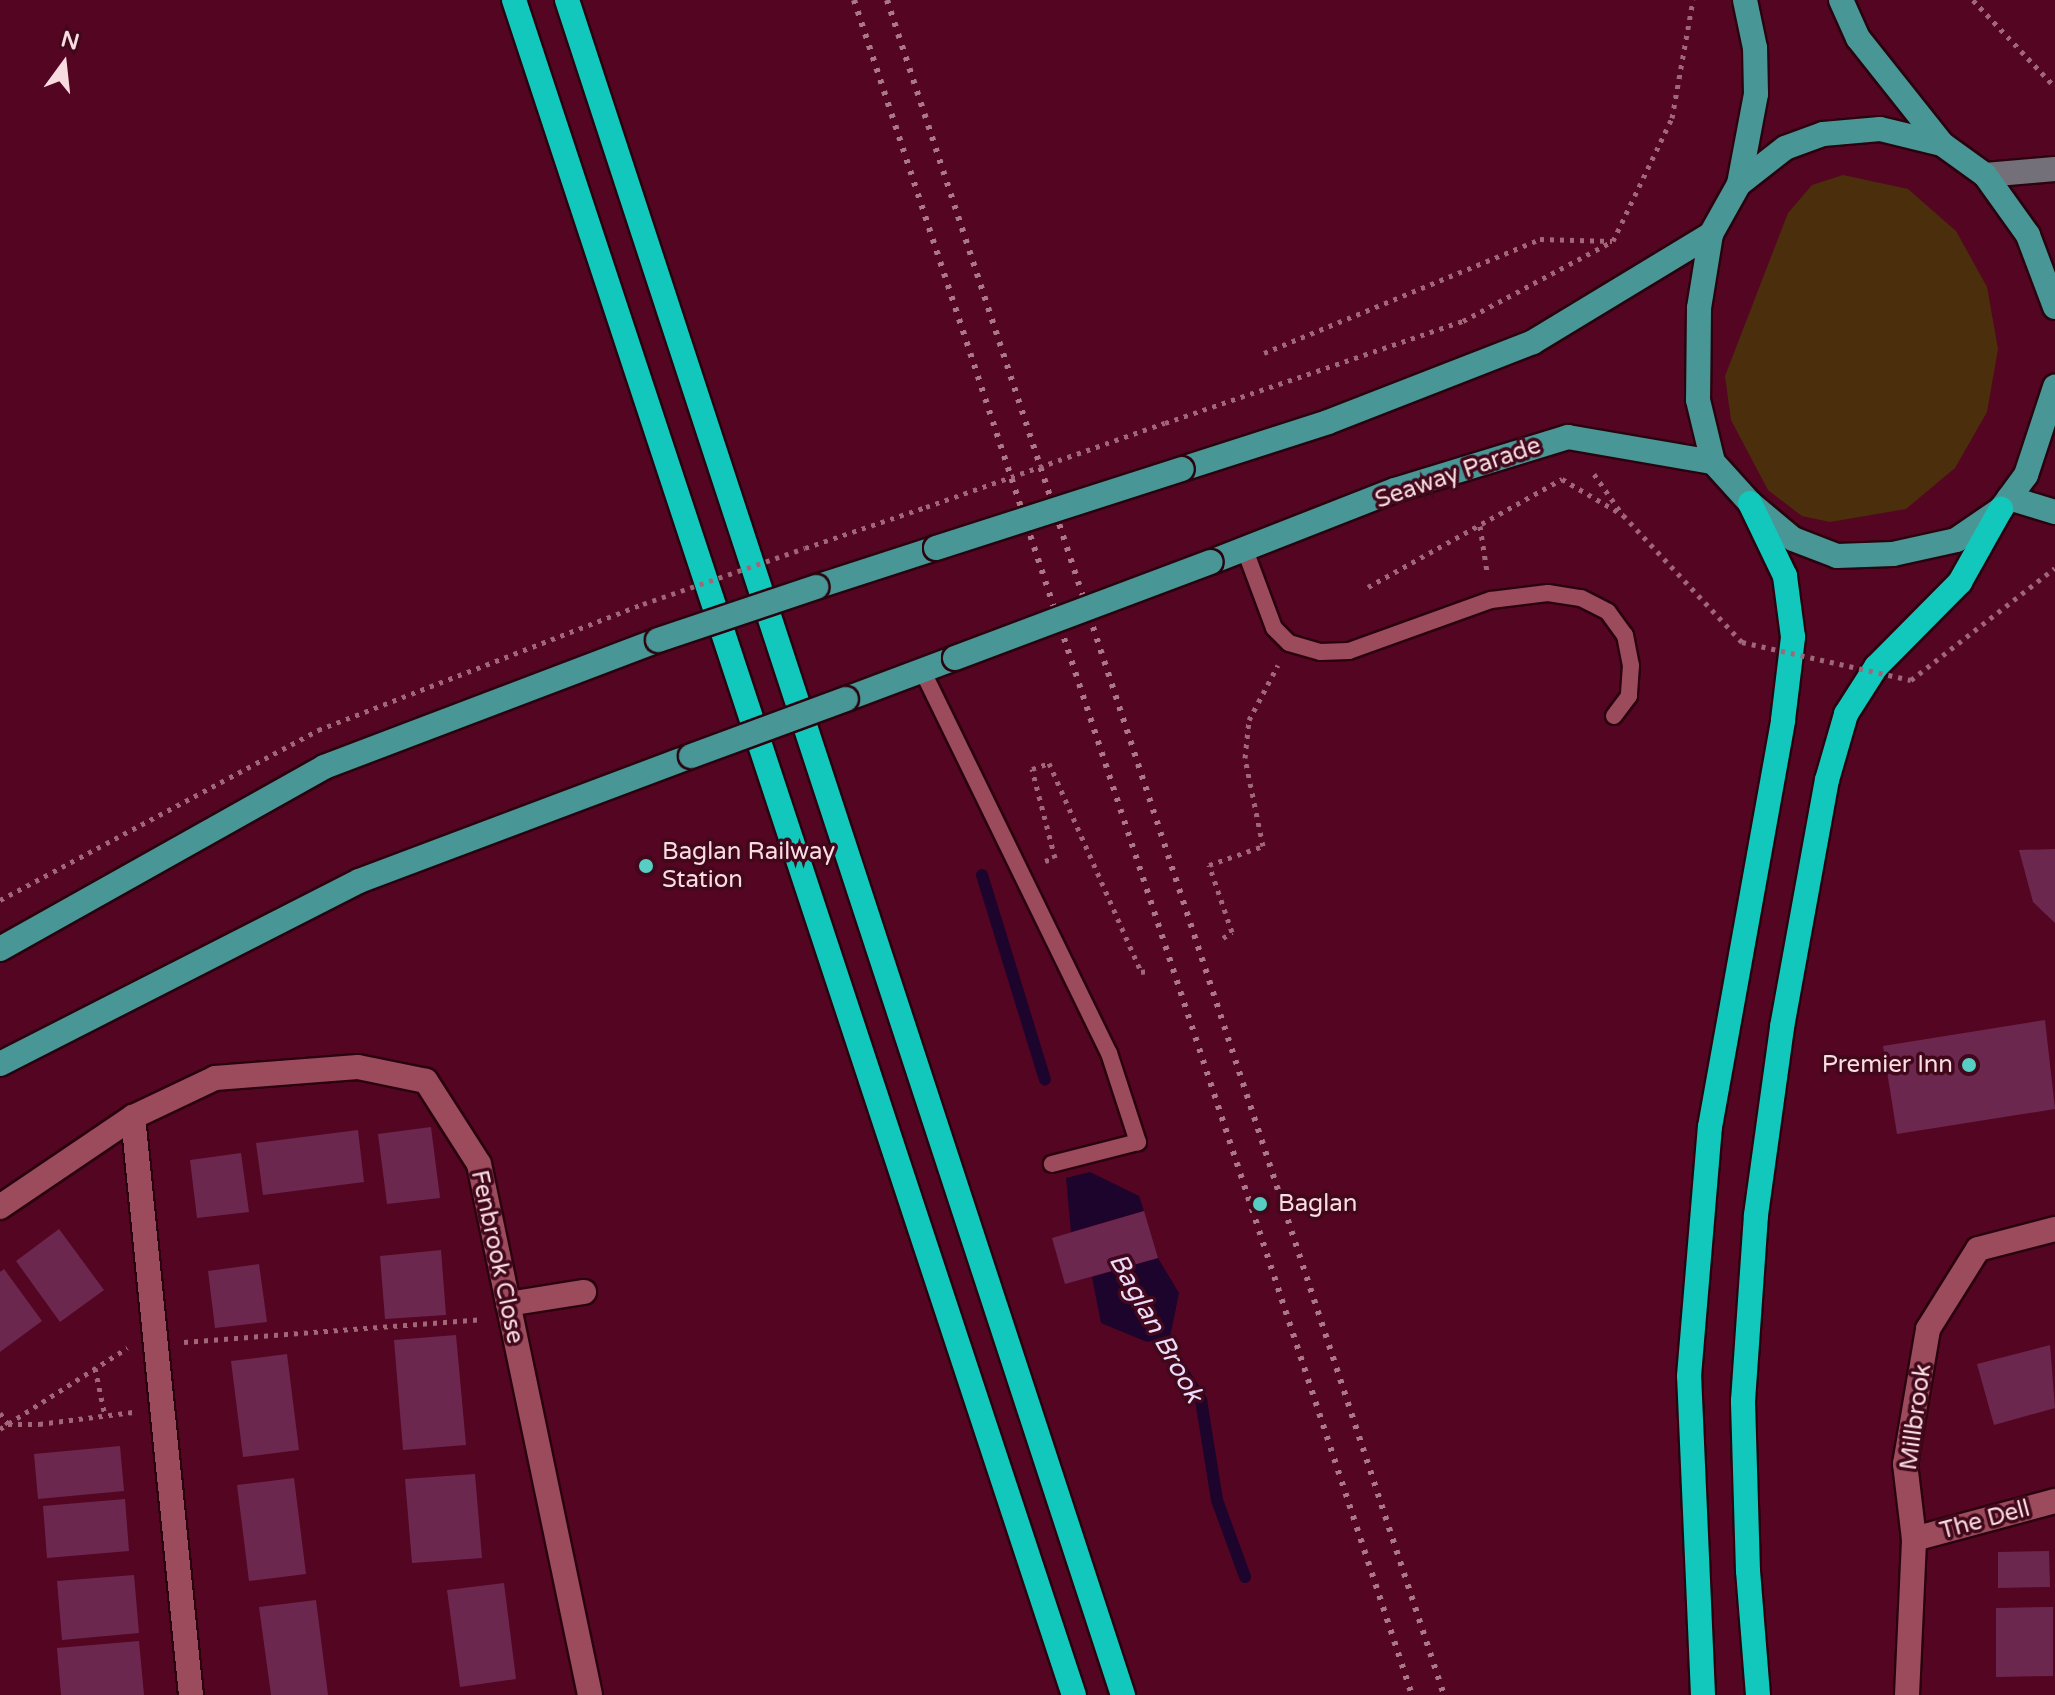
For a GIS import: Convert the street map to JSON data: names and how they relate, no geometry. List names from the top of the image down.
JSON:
{
  "streets": {
    "main road": ["Seaway Parade"],
    "street": ["Fenbrook Close", "Millbrook", "The Dell"]
  },
  "crossings": [
    ["Millbrook", "The Dell"]
  ],
  "water": ["Baglan Brook"],
  "places": ["Baglan Railway Station", "Premier Inn", "Baglan"],
  "north": "top"
}
